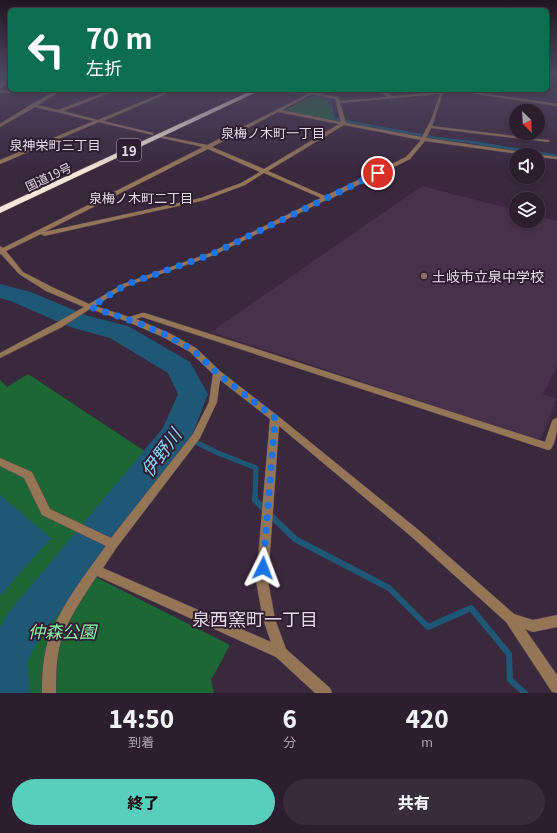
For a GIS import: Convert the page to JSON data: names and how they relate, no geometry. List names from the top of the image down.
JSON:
{
  "streets": {
    "highway": ["19", "国道19号"]
  },
  "districts": [
    "泉梅ノ木町一丁目",
    "泉神栄町三丁目",
    "泉梅ノ木町二丁目",
    "泉西窯町一丁目"
  ],
  "water": ["伊野川"],
  "parks": ["仲森公園"],
  "places": ["土岐市立泉中学校"],
  "north": "bottom right",
  "page": {
    "turn": ["70 m", "左折"],
    "eta": [
      "14:50",
      "到着",
      "6",
      "分",
      "420",
      "m"
    ],
    "buttons": ["終了", "共有"]
  }
}
